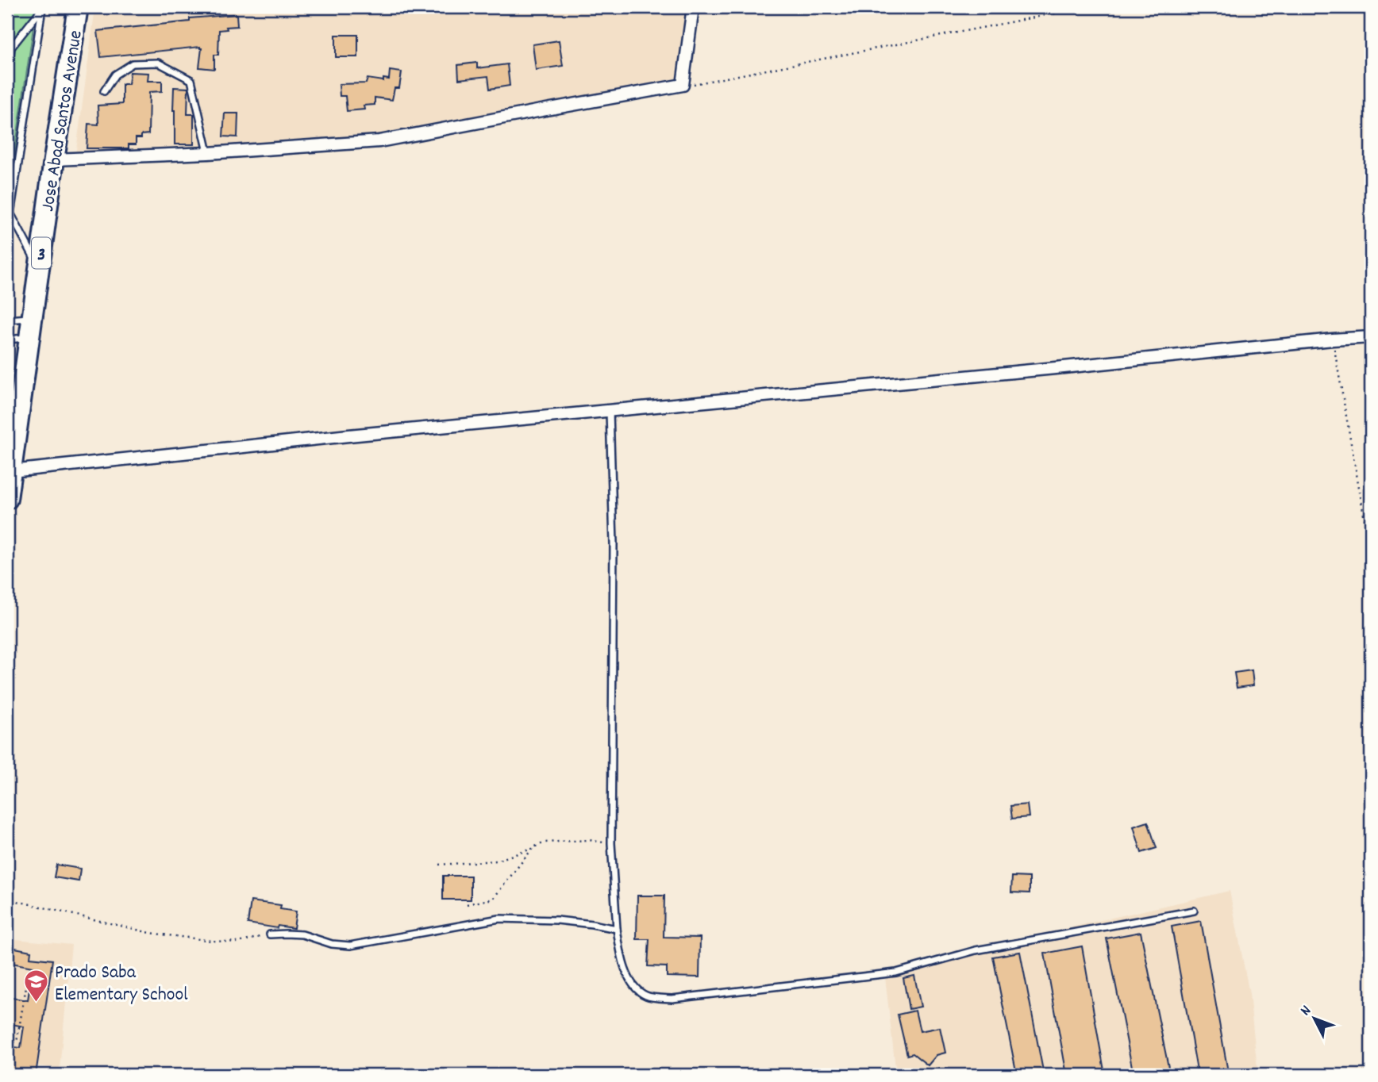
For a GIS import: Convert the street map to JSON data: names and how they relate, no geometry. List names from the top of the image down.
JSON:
{
  "streets": {
    "highway": ["Jose Abad Santos Avenue", "3"]
  },
  "places": {
    "school or university": ["Prado Saba Elementary School"]
  },
  "north": "top left"
}
